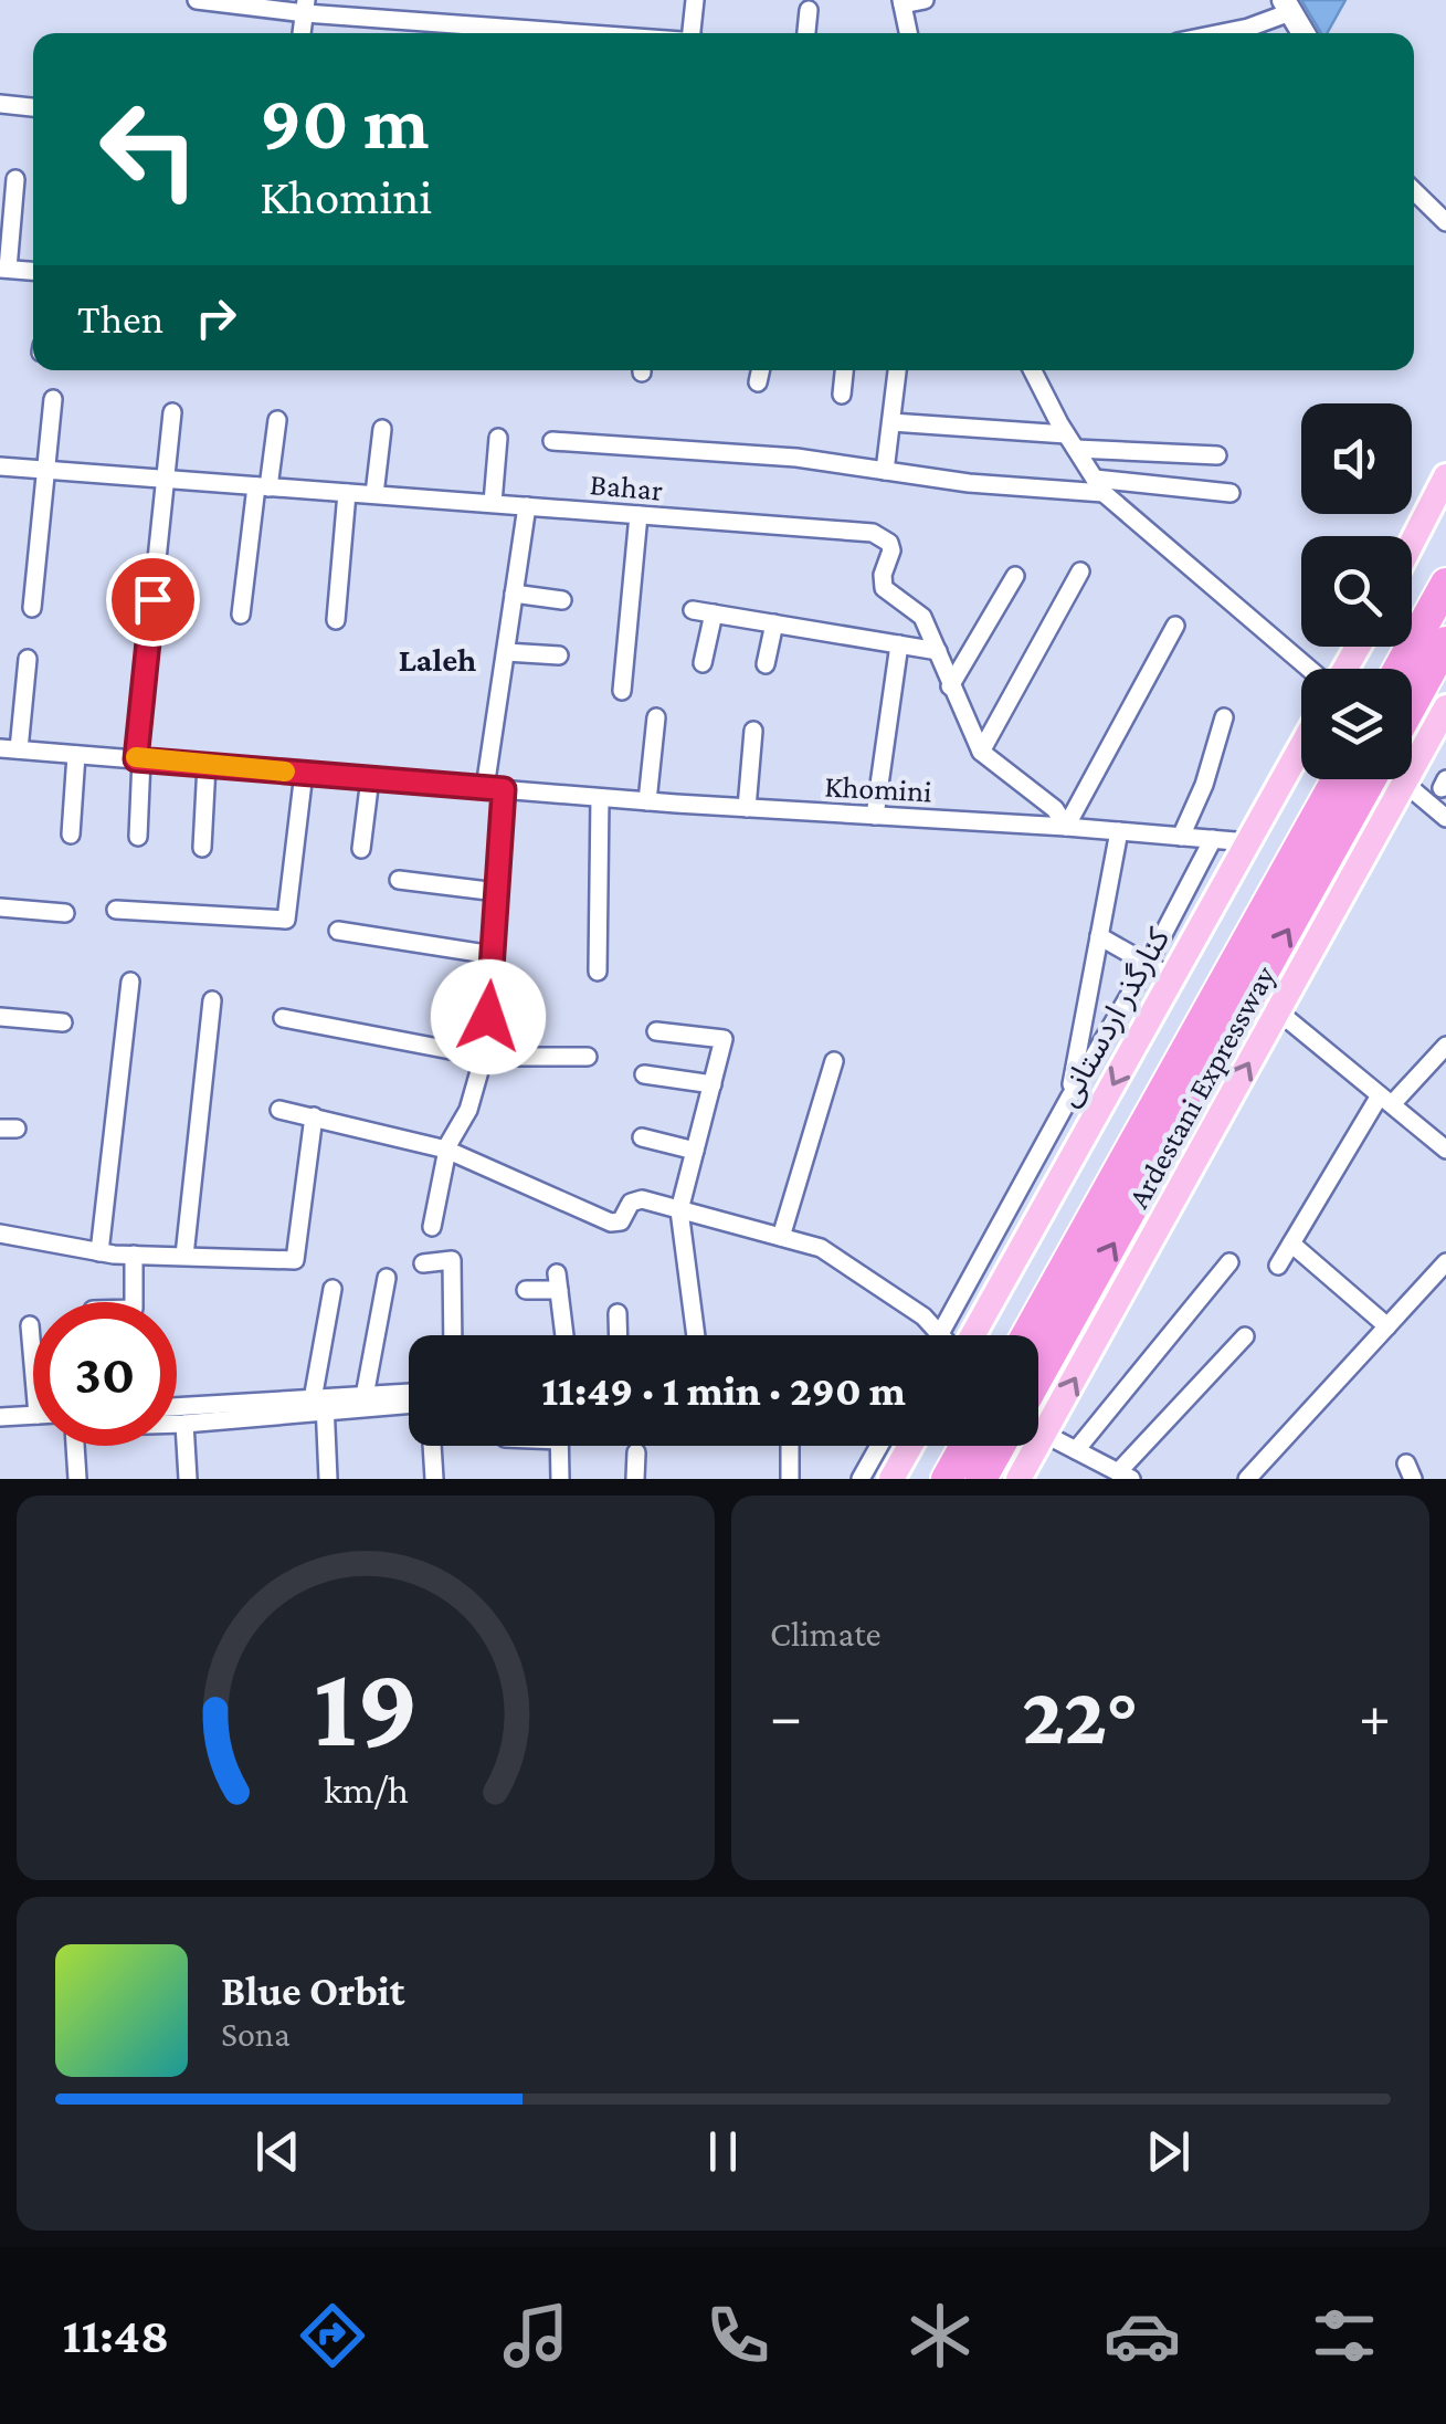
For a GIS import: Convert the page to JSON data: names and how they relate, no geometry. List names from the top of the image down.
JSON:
{
  "streets": {
    "highway": ["Ardestani Expressway"],
    "main road": ["کنارگذر اردستانی"],
    "street": ["Bahar", "Khomini"]
  },
  "crossings": [
    ["Bahar", "Khomini"],
    ["Khomini", "کنارگذر اردستانی"]
  ],
  "districts": ["Laleh"],
  "page": {
    "turn": ["90 m", "Khomini"],
    "then": "Then",
    "limit": "30",
    "trip": "11:49 · 1 min · 290 m",
    "tile": "Climate",
    "heat": ["−", "22°", "+"],
    "song": ["Blue Orbit", "Sona"],
    "tabs": "11:48",
    "gauge": ["19", "km/h"]
  }
}
